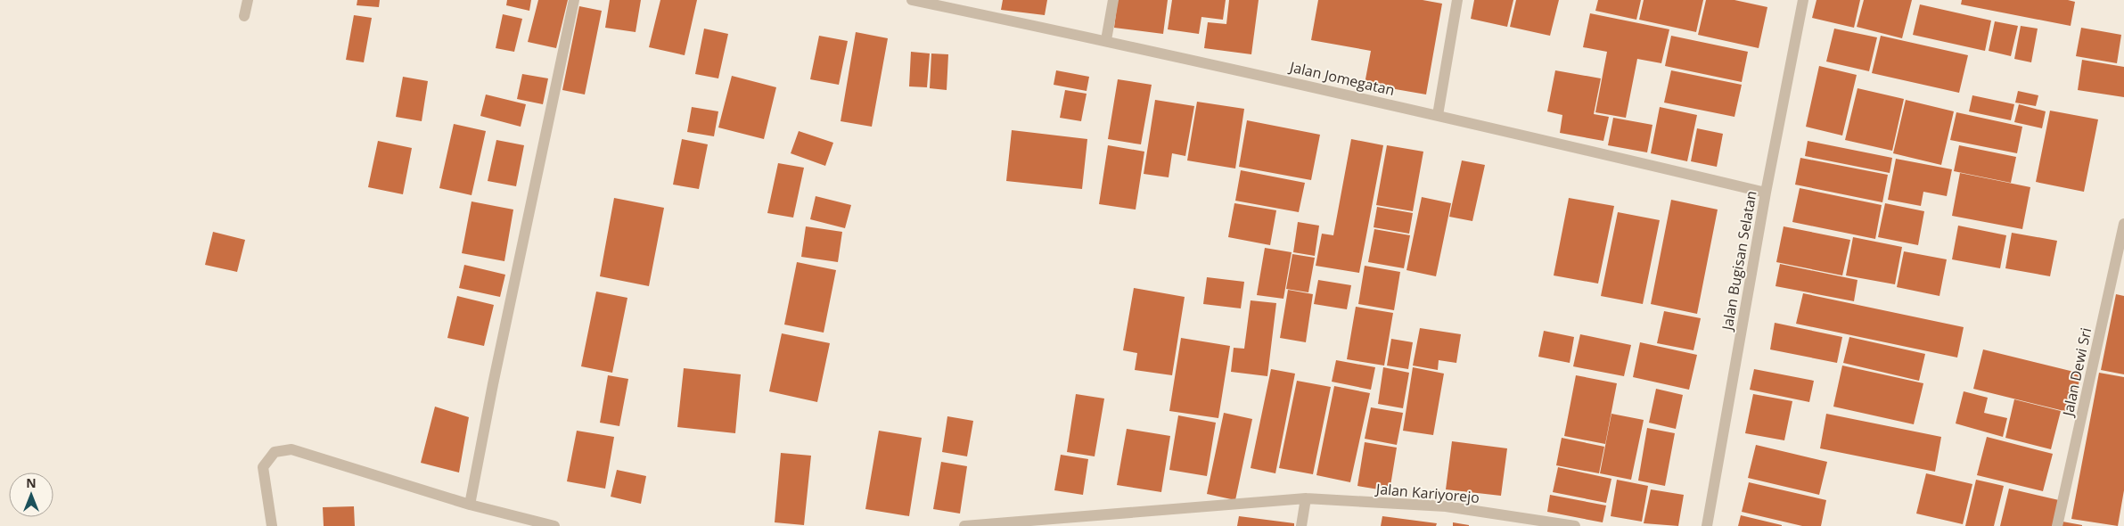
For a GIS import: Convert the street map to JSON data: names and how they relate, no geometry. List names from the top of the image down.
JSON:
{
  "streets": {
    "street": [
      "Jalan Jomegatan",
      "Jalan Bugisan Selatan",
      "Jalan Dewi Sri",
      "Jalan Kariyorejo"
    ]
  },
  "crossings": [
    ["Jalan Jomegatan", "Jalan Bugisan Selatan"]
  ],
  "north": "top"
}
